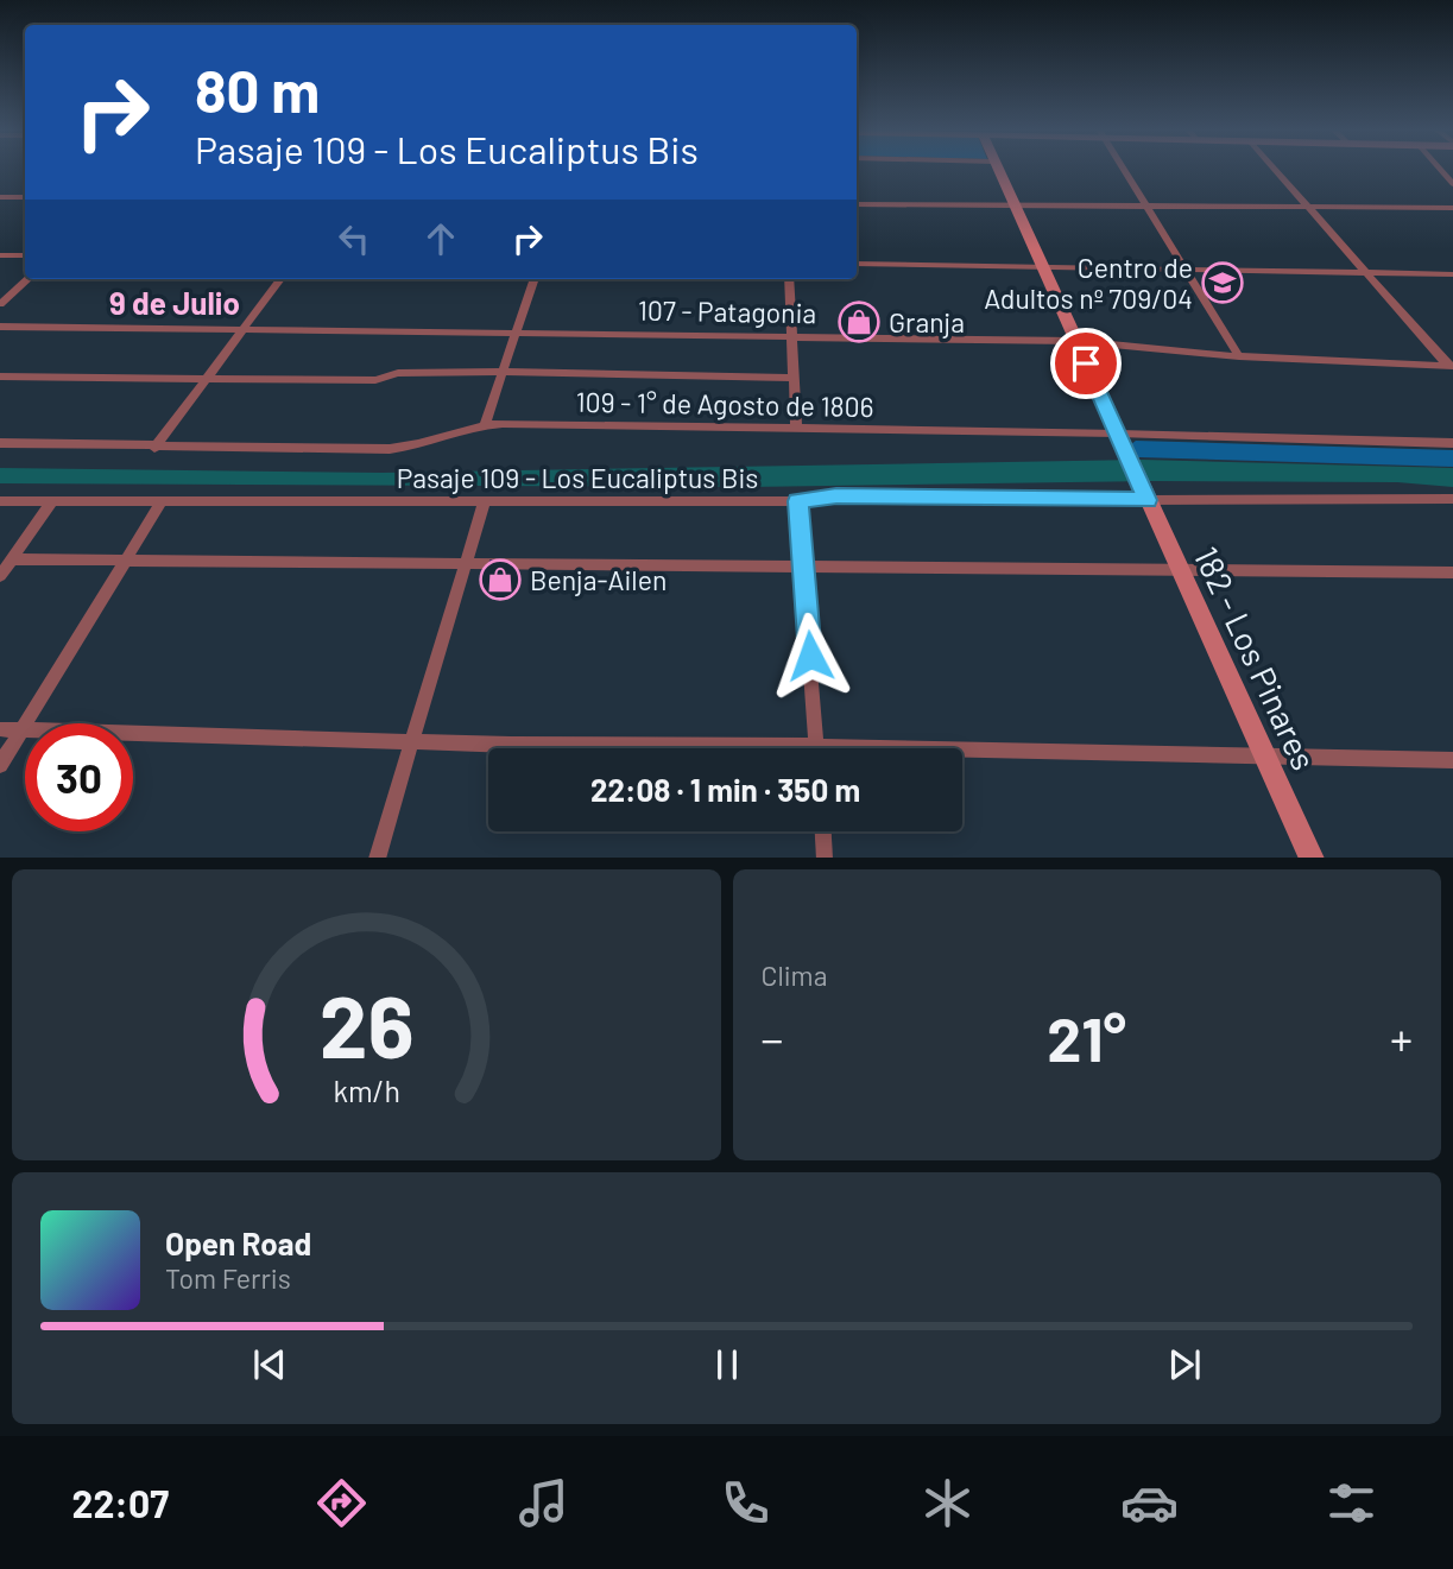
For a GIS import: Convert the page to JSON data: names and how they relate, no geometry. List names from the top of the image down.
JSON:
{
  "streets": {
    "street": [
      "107 - Patagonia",
      "109 - 1° de Agosto de 1806",
      "Pasaje 109 - Los Eucaliptus Bis",
      "182 - Los Pinares"
    ]
  },
  "crossings": [
    ["107 - Patagonia", "182 - Los Pinares"],
    ["109 - 1° de Agosto de 1806", "182 - Los Pinares"],
    ["Pasaje 109 - Los Eucaliptus Bis", "182 - Los Pinares"]
  ],
  "districts": ["9 de Julio"],
  "places": {
    "school or university": ["Centro de Adultos nº 709/04"],
    "shop": ["Granja", "Benja-Ailen"]
  },
  "page": {
    "turn": ["80 m", "Pasaje 109 - Los Eucaliptus Bis"],
    "limit": "30",
    "trip": "22:08 · 1 min · 350 m",
    "tile": "Clima",
    "heat": ["−", "21°", "+"],
    "song": ["Open Road", "Tom Ferris"],
    "tabs": "22:07",
    "gauge": ["26", "km/h"]
  }
}
